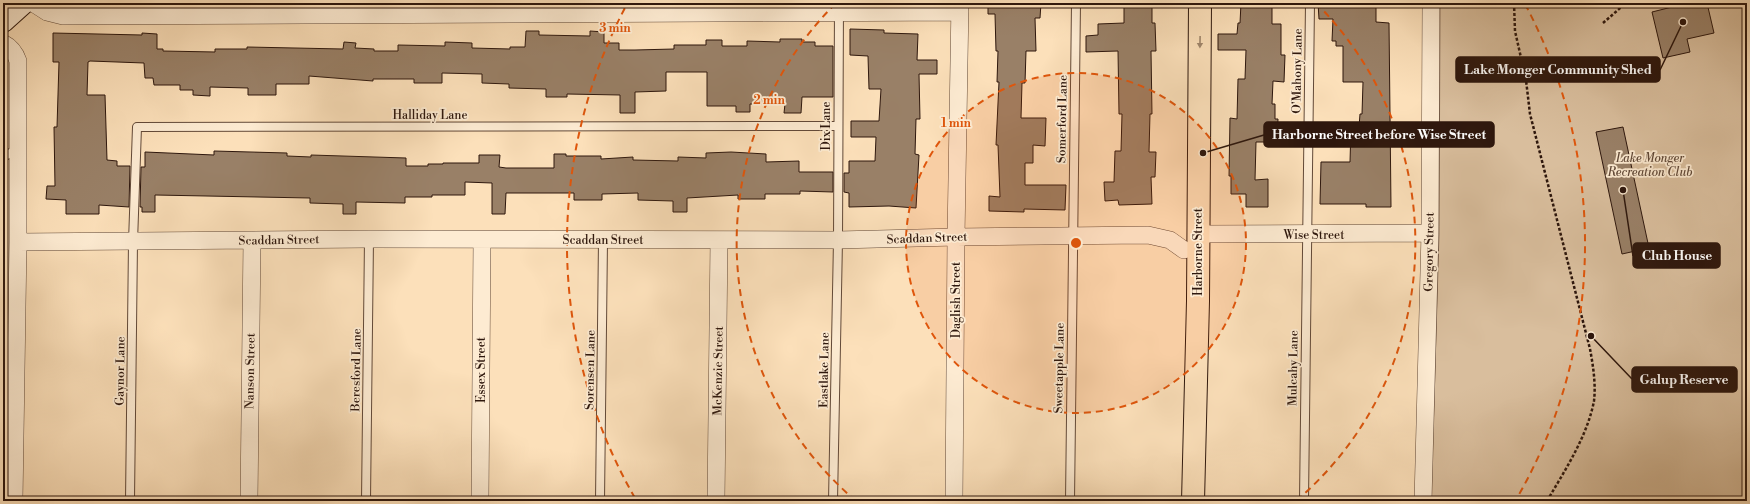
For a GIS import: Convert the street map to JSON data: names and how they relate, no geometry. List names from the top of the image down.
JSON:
{
  "streets": {
    "main road": ["Harborne Street"],
    "street": [
      "Wise Street",
      "Scaddan Street",
      "Gregory Street",
      "Daglish Street",
      "Essex Street",
      "Nanson Street",
      "McKenzie Street"
    ],
    "lane": [
      "O'Mahony Lane",
      "Halliday Lane",
      "Somerford Lane",
      "Dix Lane",
      "Sweetapple Lane",
      "Mulcahy Lane",
      "Beresford Lane",
      "Sorensen Lane",
      "Eastlake Lane",
      "Gaynor Lane"
    ]
  },
  "crossings": [
    ["O'Mahony Lane", "Wise Street"],
    ["O'Mahony Lane", "Mulcahy Lane"],
    ["Halliday Lane", "Dix Lane"],
    ["Halliday Lane", "Scaddan Street"],
    ["Halliday Lane", "Gaynor Lane"],
    ["Somerford Lane", "Scaddan Street"],
    ["Somerford Lane", "Sweetapple Lane"],
    ["Dix Lane", "Scaddan Street"],
    ["Dix Lane", "Eastlake Lane"],
    ["Wise Street", "Harborne Street"],
    ["Wise Street", "Gregory Street"],
    ["Wise Street", "Mulcahy Lane"],
    ["Scaddan Street", "Harborne Street"],
    ["Scaddan Street", "Daglish Street"],
    ["Scaddan Street", "Sweetapple Lane"],
    ["Scaddan Street", "Beresford Lane"],
    ["Scaddan Street", "Essex Street"],
    ["Scaddan Street", "Sorensen Lane"],
    ["Scaddan Street", "Eastlake Lane"],
    ["Scaddan Street", "Gaynor Lane"],
    ["Scaddan Street", "Nanson Street"],
    ["Scaddan Street", "McKenzie Street"]
  ],
  "parks": ["Lake Monger Recreation Club"],
  "places": [
    "Lake Monger Community Shed",
    "Harborne Street before Wise Street",
    "Club House",
    "Galup Reserve"
  ],
  "rings": ["3 min", "2 min", "1 min"]
}
